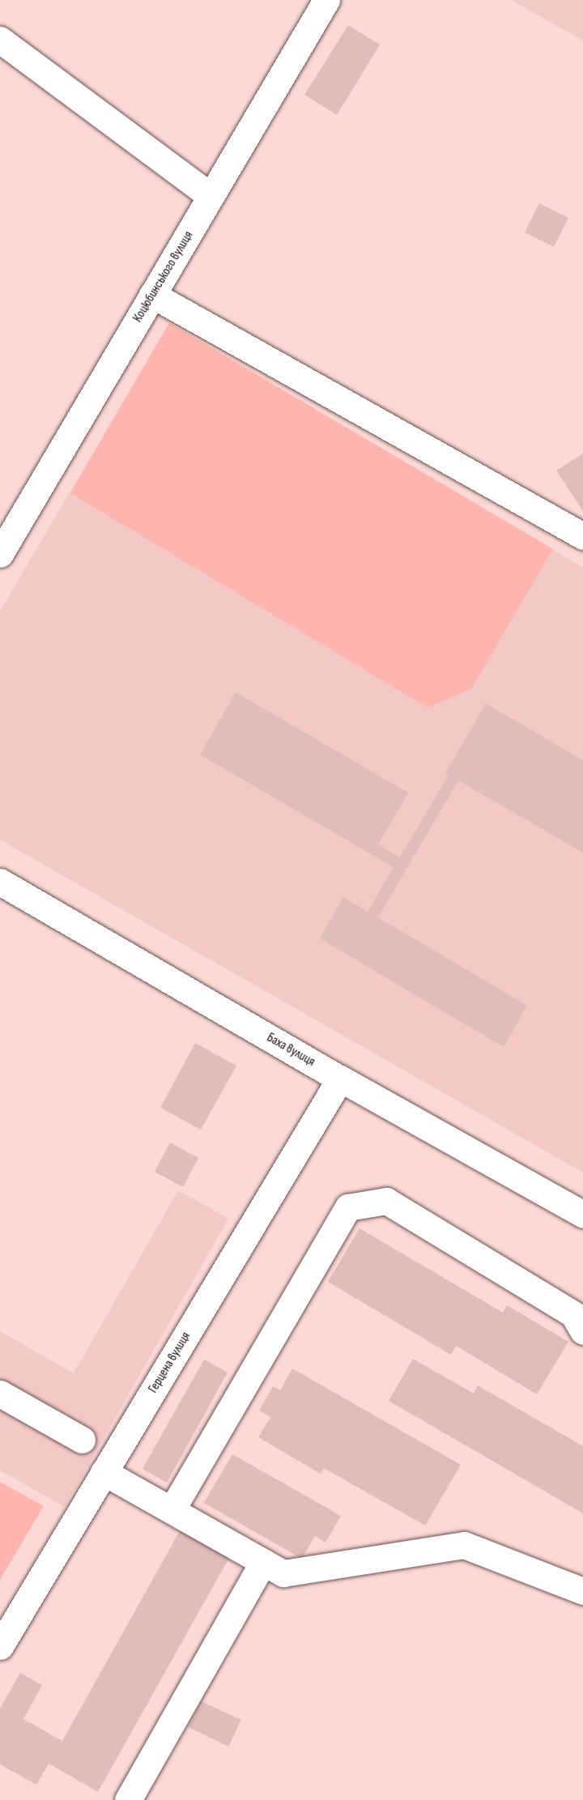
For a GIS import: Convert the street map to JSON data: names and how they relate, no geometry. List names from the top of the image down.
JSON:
{
  "streets": {
    "street": ["Коцюбинського вулиця", "Баха вулиця", "Герцена вулиця"]
  },
  "crossings": [
    ["Баха вулиця", "Герцена вулиця"]
  ]
}
